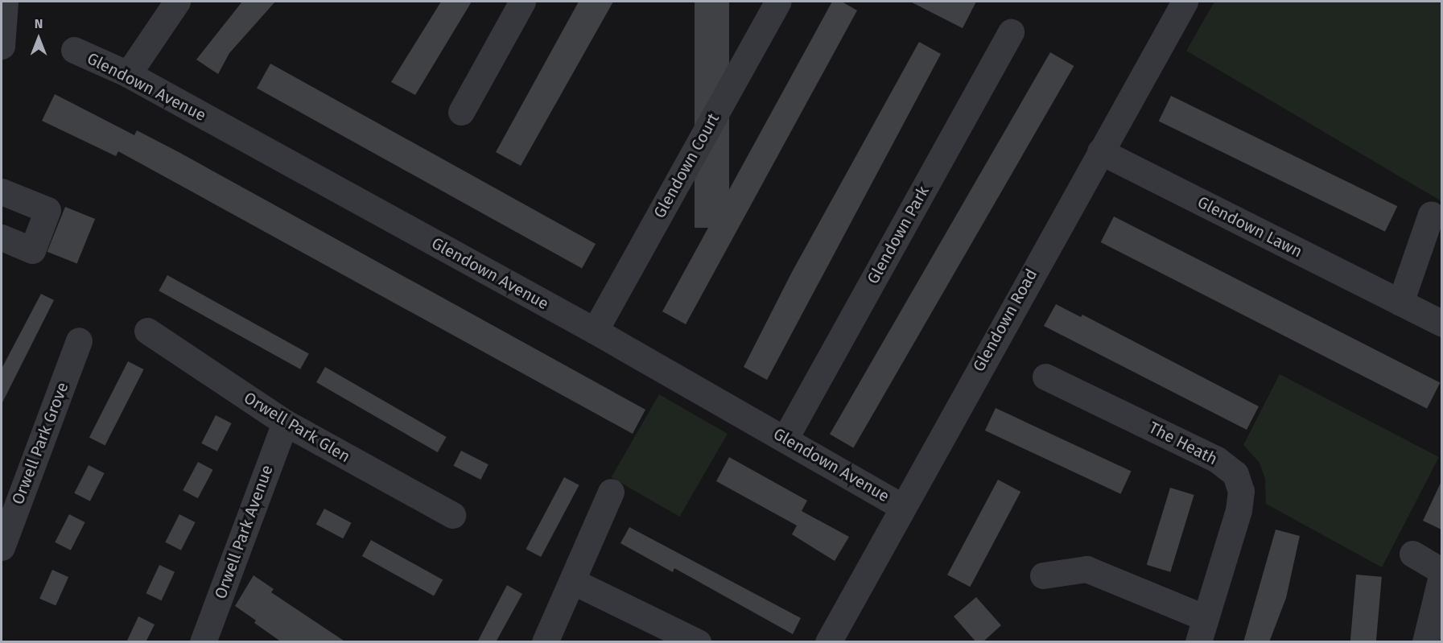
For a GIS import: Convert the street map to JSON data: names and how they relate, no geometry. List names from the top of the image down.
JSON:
{
  "streets": {
    "street": [
      "Glendown Avenue",
      "Glendown Court",
      "Glendown Lawn",
      "Glendown Park",
      "Glendown Road",
      "Orwell Park Glen",
      "Orwell Park Grove",
      "The Heath",
      "Orwell Park Avenue"
    ]
  },
  "crossings": [
    ["Glendown Avenue", "Glendown Court"],
    ["Glendown Avenue", "Glendown Park"],
    ["Glendown Avenue", "Glendown Road"],
    ["Glendown Lawn", "Glendown Road"],
    ["Orwell Park Glen", "Orwell Park Avenue"]
  ],
  "north": "top"
}
